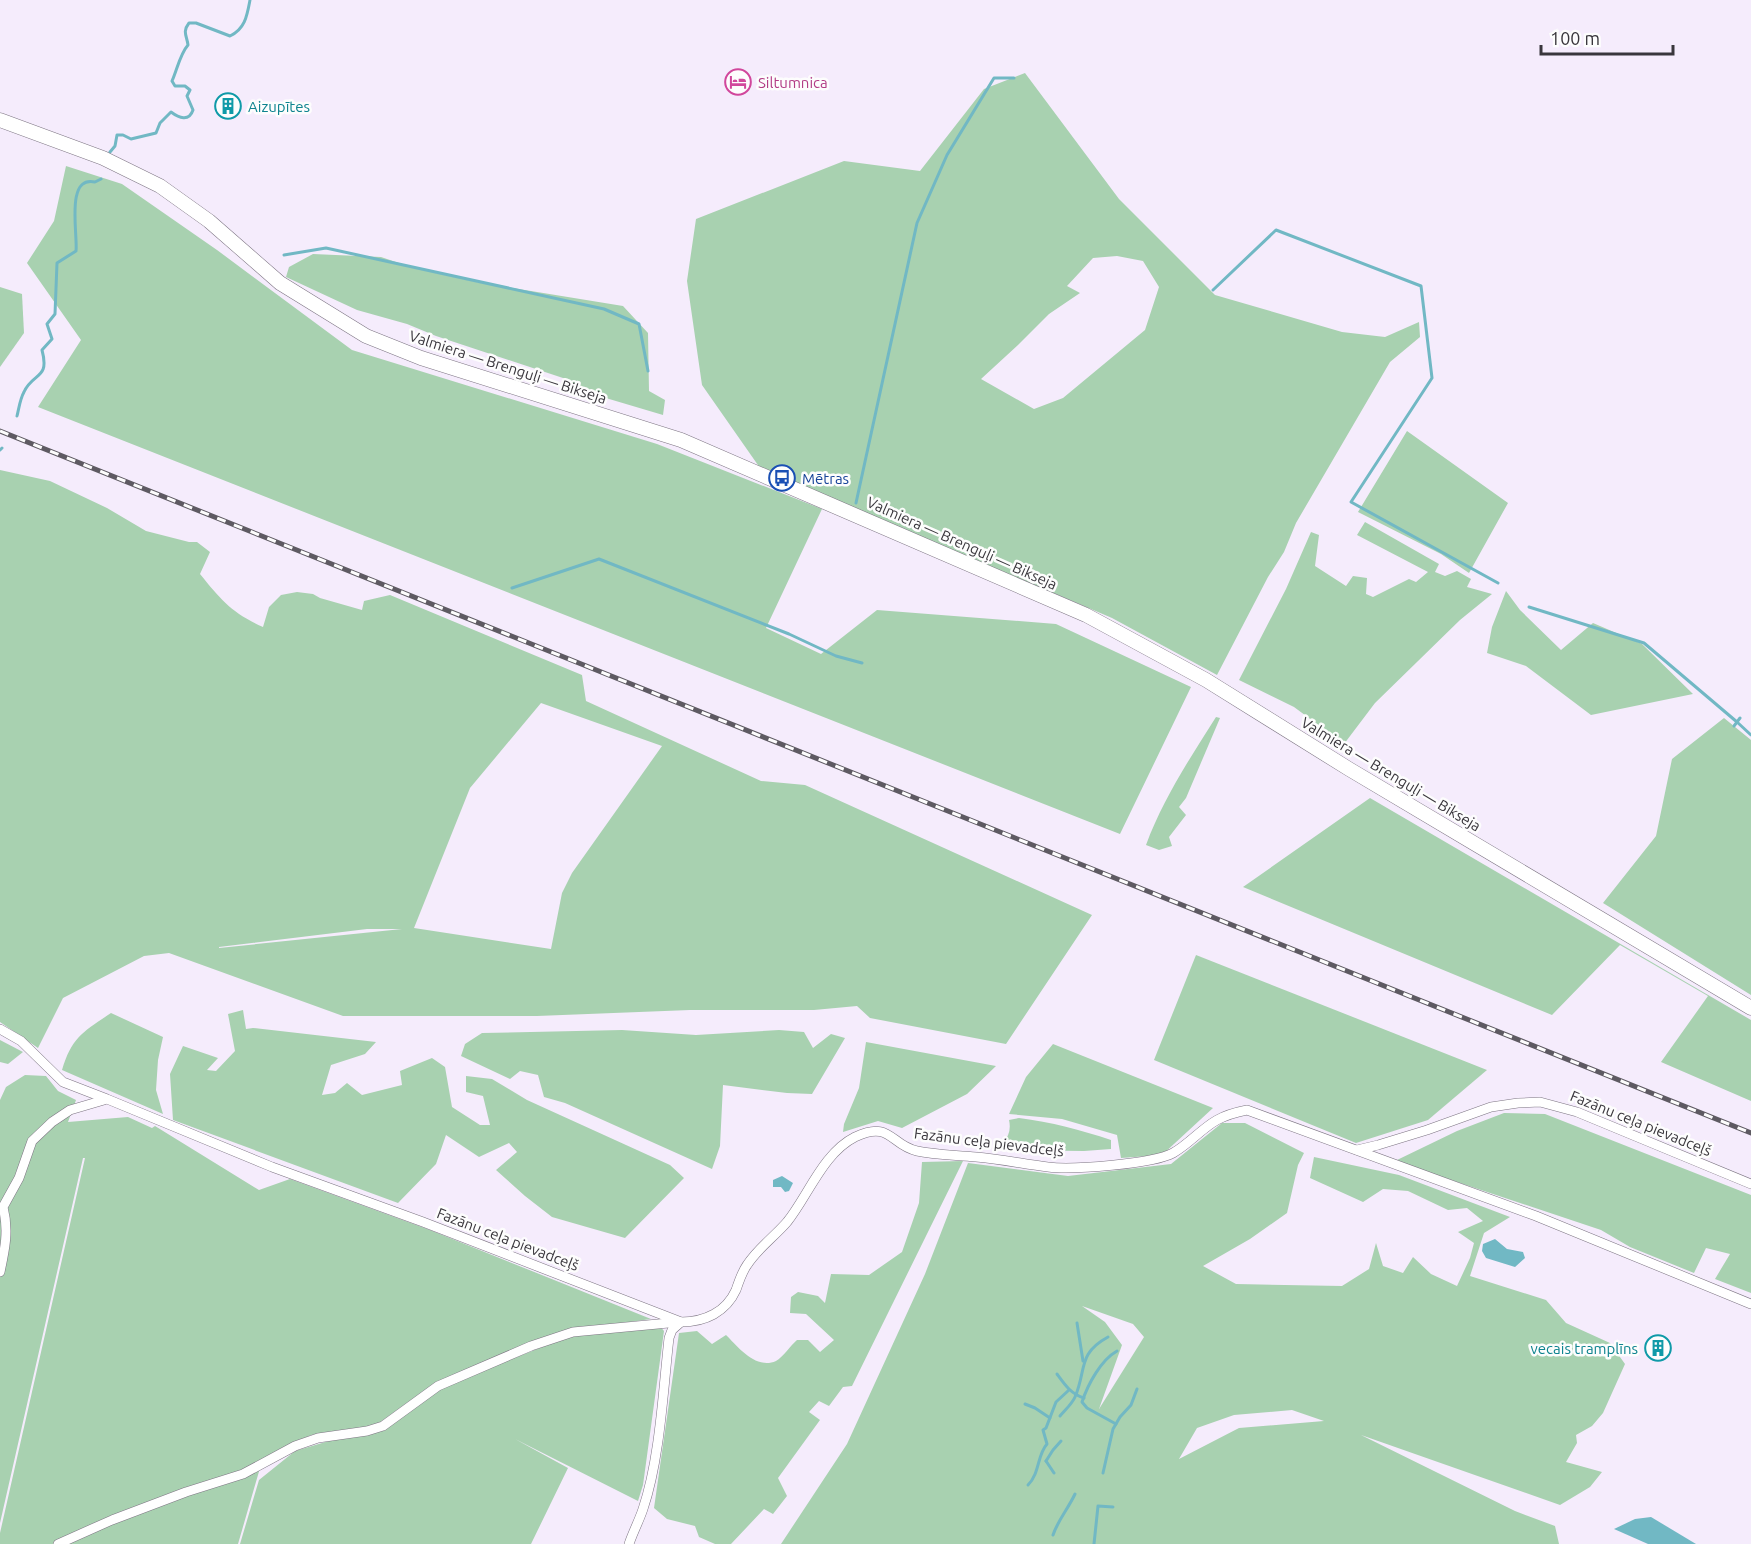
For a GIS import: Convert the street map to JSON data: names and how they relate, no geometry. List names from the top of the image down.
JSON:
{
  "streets": {
    "main road": ["Valmiera — Brenguļi — Bikseja"],
    "street": ["Fazānu ceļa pievadceļš"]
  },
  "places": {
    "hotel": ["Siltumnica"],
    "building": ["Aizupītes", "vecais tramplīns"],
    "bus stop": ["Mētras"]
  },
  "scale_bar": "100 m"
}
